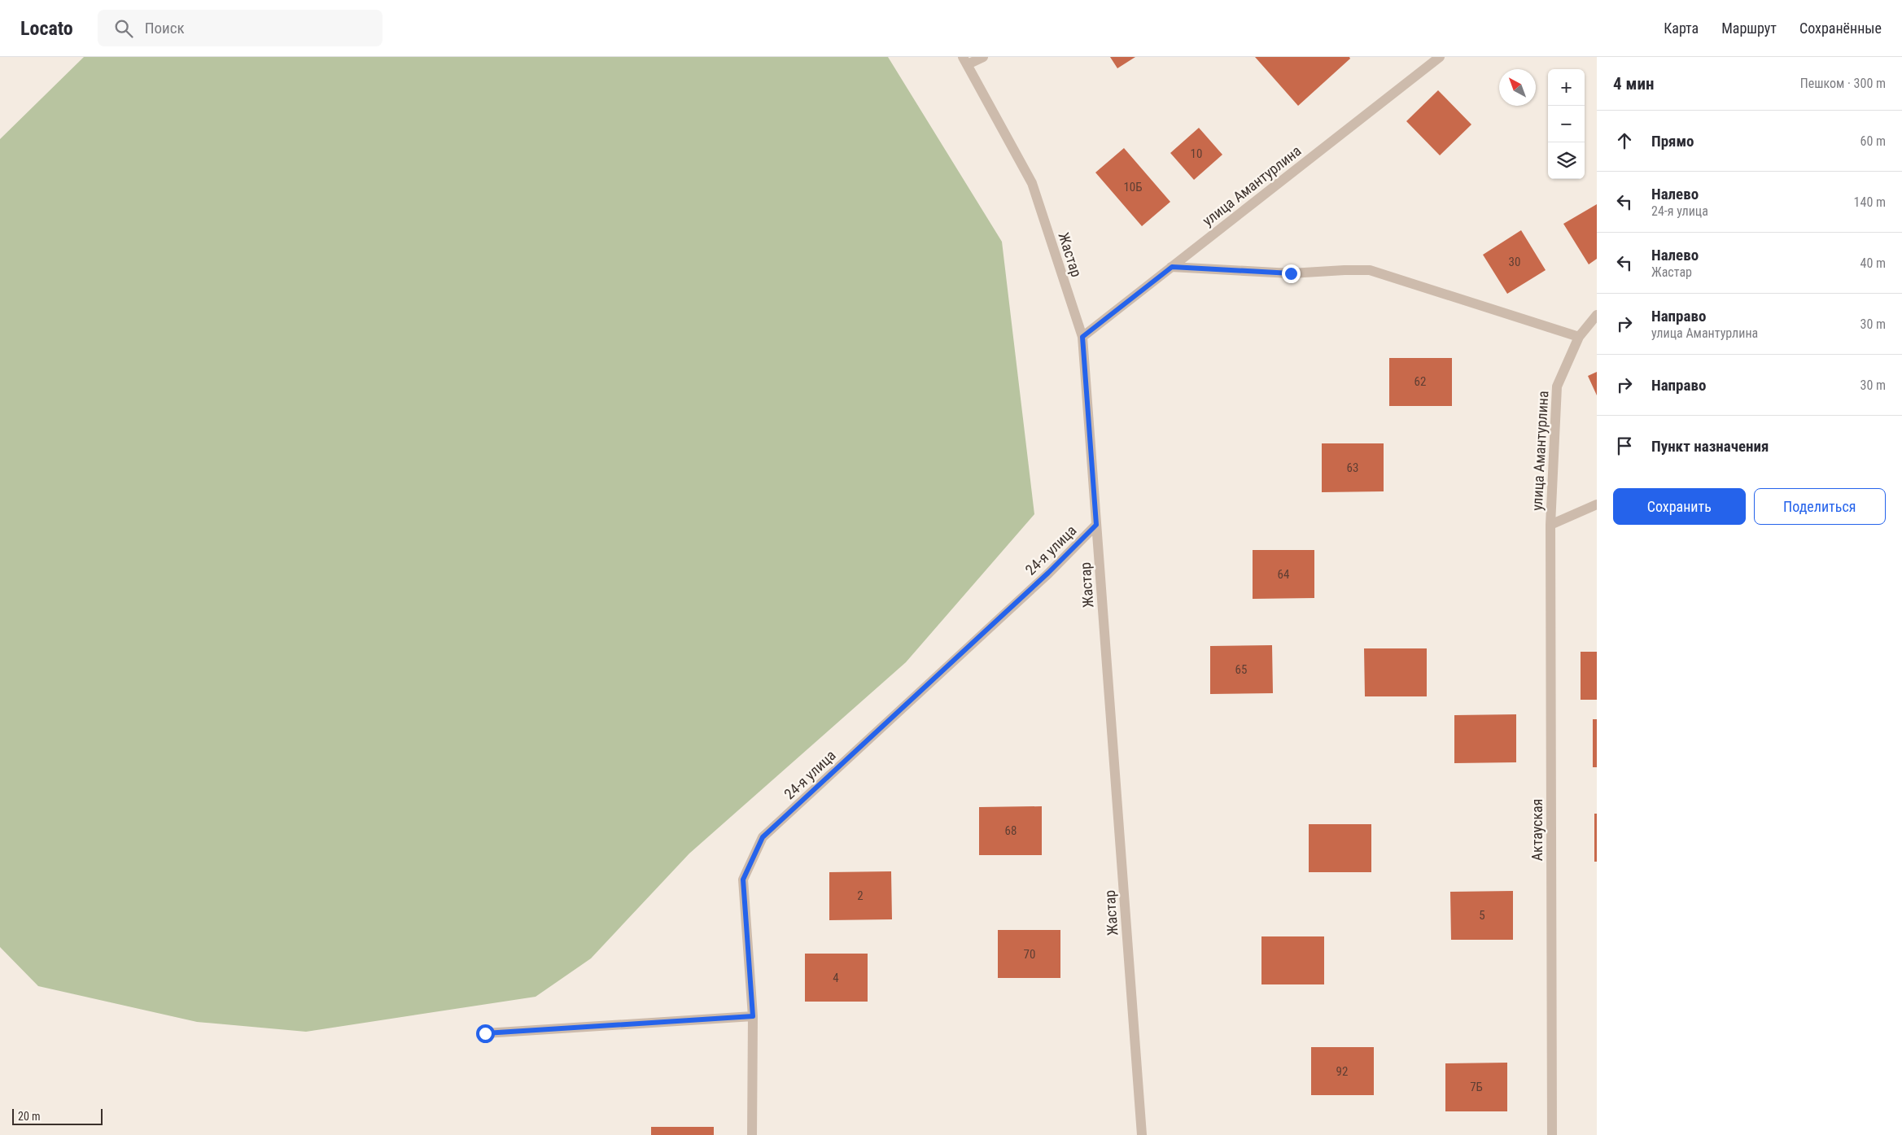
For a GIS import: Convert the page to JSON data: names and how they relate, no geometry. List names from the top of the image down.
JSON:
{
  "streets": {
    "street": [
      "улица Амантурлина",
      "Жастар",
      "24-я улица",
      "Актауская"
    ]
  },
  "crossings": [
    ["улица Амантурлина", "Жастар"],
    ["улица Амантурлина", "Актауская"],
    ["Жастар", "24-я улица"]
  ],
  "house_numbers": [
    "10",
    "10Б",
    "30",
    "62",
    "63",
    "64",
    "65",
    "68",
    "2",
    "5",
    "70",
    "4",
    "92",
    "7Б"
  ],
  "scale_bar": "20 m",
  "north": "top left",
  "page": {
    "header": "Locato",
    "search": "Поиск",
    "nav": ["Карта", "Маршрут", "Сохранённые"],
    "heading": ["4 мин", "Пешком · 300 m"],
    "map_buttons": ["+", "−"],
    "list": [
      ["Прямо", "60 m"],
      ["Налево", "24-я улица", "140 m"],
      ["Налево", "Жастар", "40 m"],
      ["Направо", "улица Амантурлина", "30 m"],
      ["Направо", "30 m"],
      "Пункт назначения"
    ],
    "buttons": ["Сохранить", "Поделиться"],
    "scale": "20 m"
  }
}
